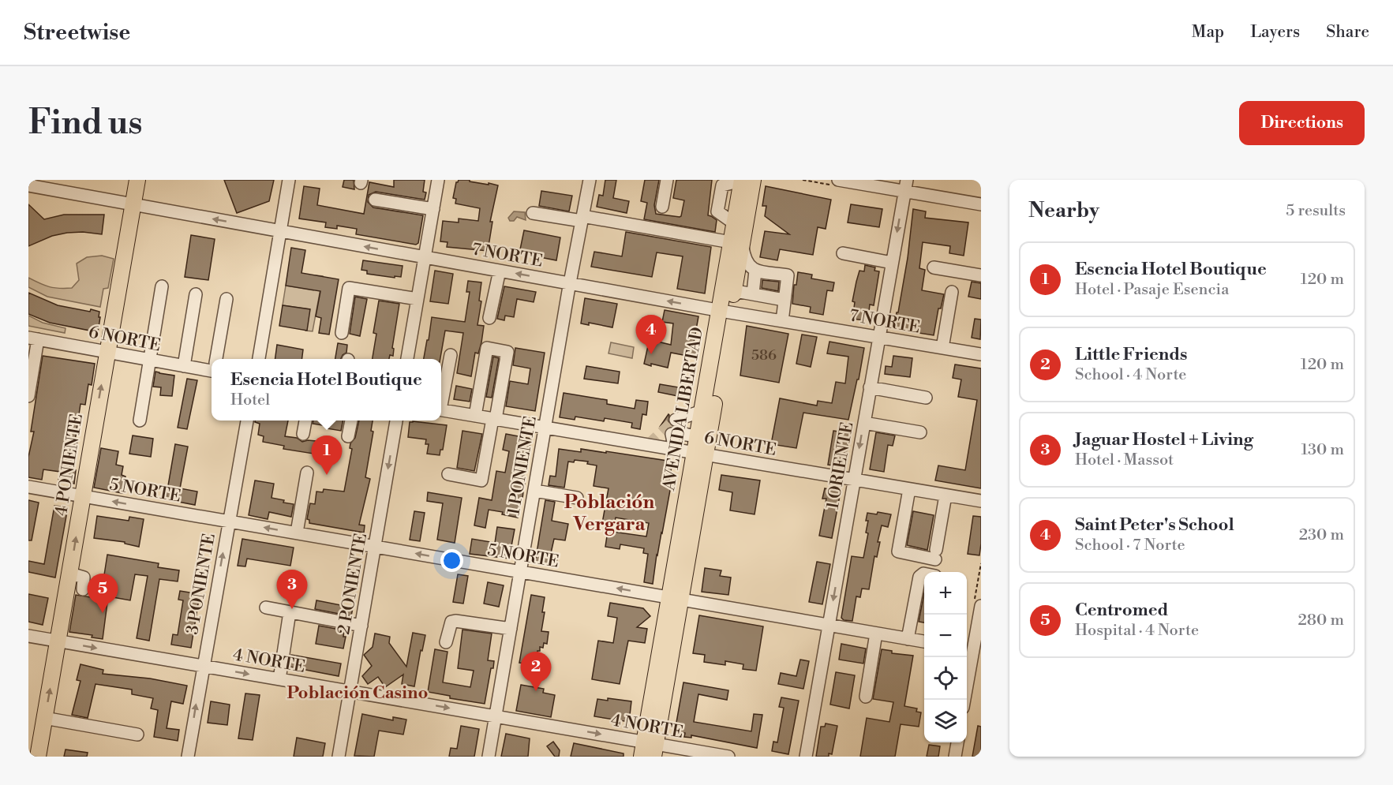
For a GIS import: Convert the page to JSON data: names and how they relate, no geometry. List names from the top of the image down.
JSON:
{
  "streets": {
    "main road": ["AVENIDA LIBERTAD", "4 PONIENTE"],
    "street": [
      "7 NORTE",
      "6 NORTE",
      "1 PONIENTE",
      "1 ORIENTE",
      "5 NORTE",
      "3 PONIENTE",
      "2 PONIENTE",
      "4 NORTE"
    ]
  },
  "crossings": [
    ["7 NORTE", "AVENIDA LIBERTAD"],
    ["7 NORTE", "4 PONIENTE"],
    ["7 NORTE", "1 PONIENTE"],
    ["7 NORTE", "1 ORIENTE"],
    ["6 NORTE", "AVENIDA LIBERTAD"],
    ["6 NORTE", "4 PONIENTE"],
    ["6 NORTE", "1 PONIENTE"],
    ["6 NORTE", "1 ORIENTE"],
    ["AVENIDA LIBERTAD", "5 NORTE"],
    ["AVENIDA LIBERTAD", "4 NORTE"],
    ["4 PONIENTE", "5 NORTE"],
    ["4 PONIENTE", "4 NORTE"],
    ["1 PONIENTE", "5 NORTE"],
    ["1 PONIENTE", "4 NORTE"],
    ["1 ORIENTE", "5 NORTE"],
    ["5 NORTE", "3 PONIENTE"],
    ["5 NORTE", "2 PONIENTE"],
    ["3 PONIENTE", "4 NORTE"],
    ["2 PONIENTE", "4 NORTE"]
  ],
  "one_way": [
    "4 PONIENTE",
    "1 ORIENTE",
    "5 NORTE",
    "3 PONIENTE",
    "4 NORTE"
  ],
  "districts": ["Población Vergara", "Población Casino"],
  "house_numbers": ["586"],
  "page": {
    "header": "Streetwise",
    "nav": ["Map", "Layers", "Share"],
    "buttons": "Directions",
    "title": "Find us",
    "heading": ["Nearby", "5 results"],
    "list": [
      {
        "mark": "1",
        "name": "Esencia Hotel Boutique",
        "note": "Hotel · Pasaje Esencia",
        "value": "120 m"
      },
      {
        "mark": "2",
        "name": "Little Friends",
        "note": "School · 4 Norte",
        "value": "120 m"
      },
      {
        "mark": "3",
        "name": "Jaguar Hostel + Living",
        "note": "Hotel · Massot",
        "value": "130 m"
      },
      {
        "mark": "4",
        "name": "Saint Peter's School",
        "note": "School · 7 Norte",
        "value": "230 m"
      },
      {
        "mark": "5",
        "name": "Centromed",
        "note": "Hospital · 4 Norte",
        "value": "280 m"
      }
    ],
    "pins": [
      "4",
      "1",
      "3",
      "5",
      "2"
    ],
    "popup": ["Esencia Hotel Boutique", "Hotel"],
    "map_buttons": ["+", "−"]
  }
}
